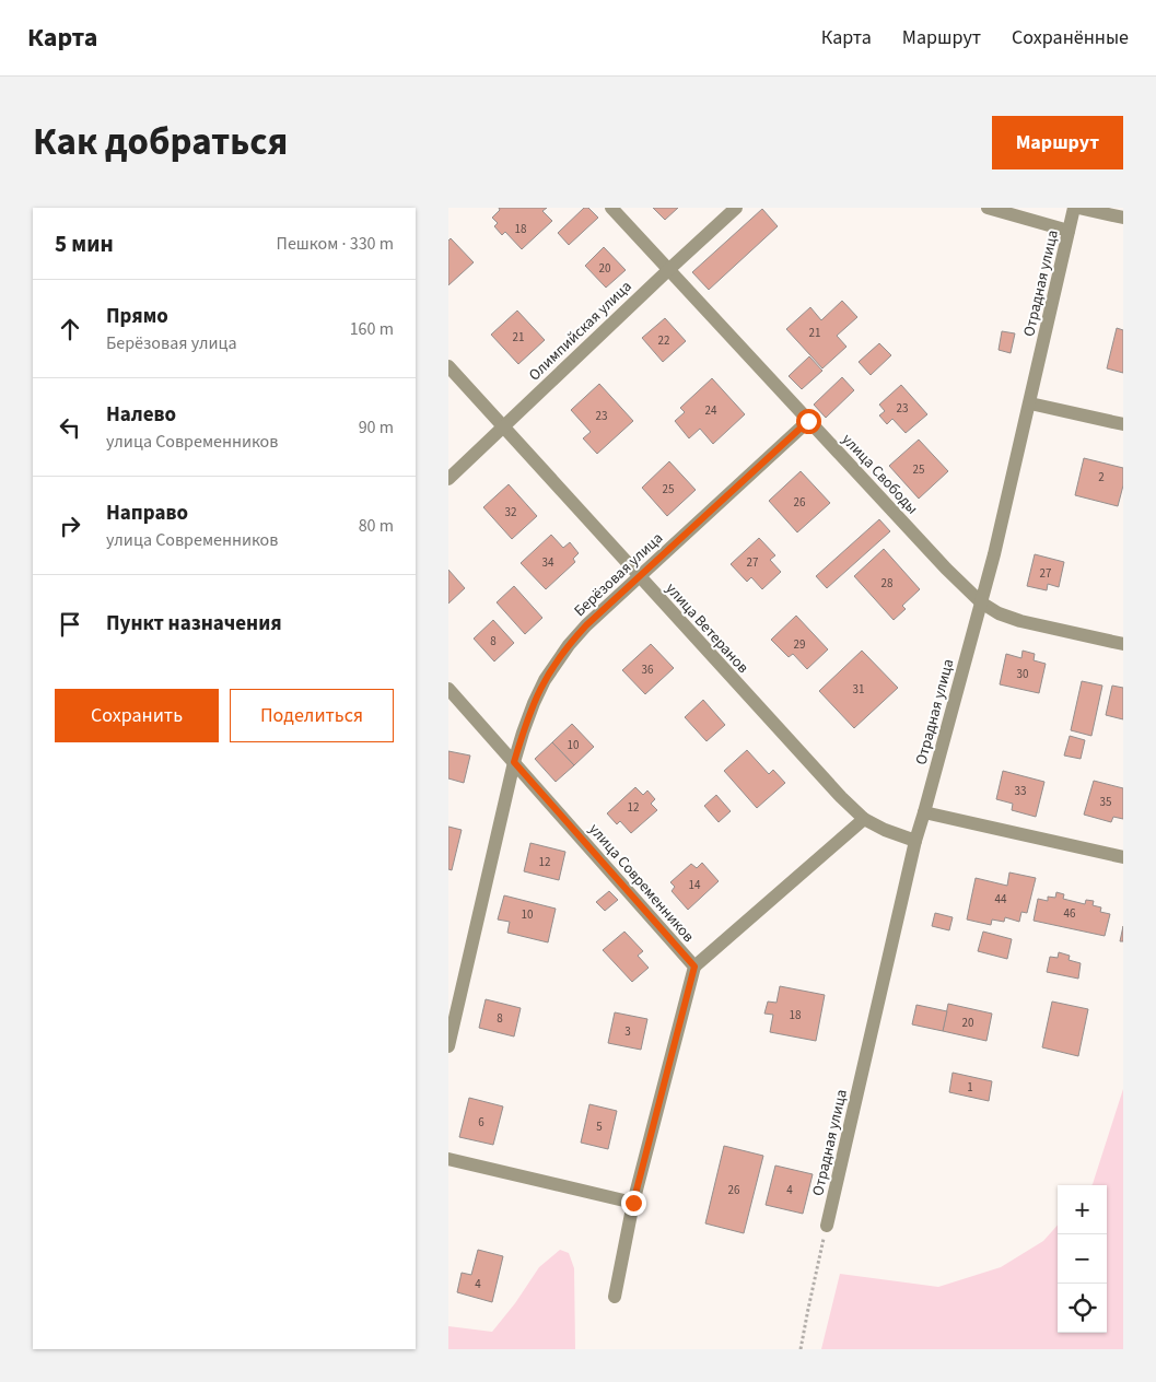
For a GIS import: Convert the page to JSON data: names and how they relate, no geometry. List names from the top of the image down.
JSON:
{
  "streets": {
    "street": [
      "Отрадная улица",
      "Олимпийская улица",
      "улица Свободы",
      "Берёзовая улица",
      "улица Ветеранов",
      "улица Современников"
    ]
  },
  "crossings": [
    ["Отрадная улица", "улица Свободы"],
    ["Отрадная улица", "улица Ветеранов"],
    ["Олимпийская улица", "улица Свободы"],
    ["Олимпийская улица", "улица Ветеранов"],
    ["улица Свободы", "Берёзовая улица"],
    ["Берёзовая улица", "улица Ветеранов"],
    ["Берёзовая улица", "улица Современников"]
  ],
  "house_numbers": [
    "18",
    "20",
    "21",
    "21",
    "22",
    "23",
    "24",
    "23",
    "25",
    "2",
    "25",
    "26",
    "32",
    "34",
    "27",
    "27",
    "28",
    "8",
    "29",
    "36",
    "30",
    "31",
    "10",
    "33",
    "35",
    "12",
    "12",
    "14",
    "44",
    "46",
    "10",
    "18",
    "8",
    "20",
    "3",
    "1",
    "6",
    "5",
    "26",
    "4",
    "4"
  ],
  "page": {
    "header": "Карта",
    "nav": ["Карта", "Маршрут", "Сохранённые"],
    "title": "Как добраться",
    "buttons": [
      "Маршрут",
      ["Сохранить", "Поделиться"]
    ],
    "heading": ["5 мин", "Пешком · 330 m"],
    "list": [
      ["Прямо", "Берёзовая улица", "160 m"],
      ["Налево", "улица Современников", "90 m"],
      ["Направо", "улица Современников", "80 m"],
      "Пункт назначения"
    ],
    "map_buttons": ["+", "−"]
  }
}
